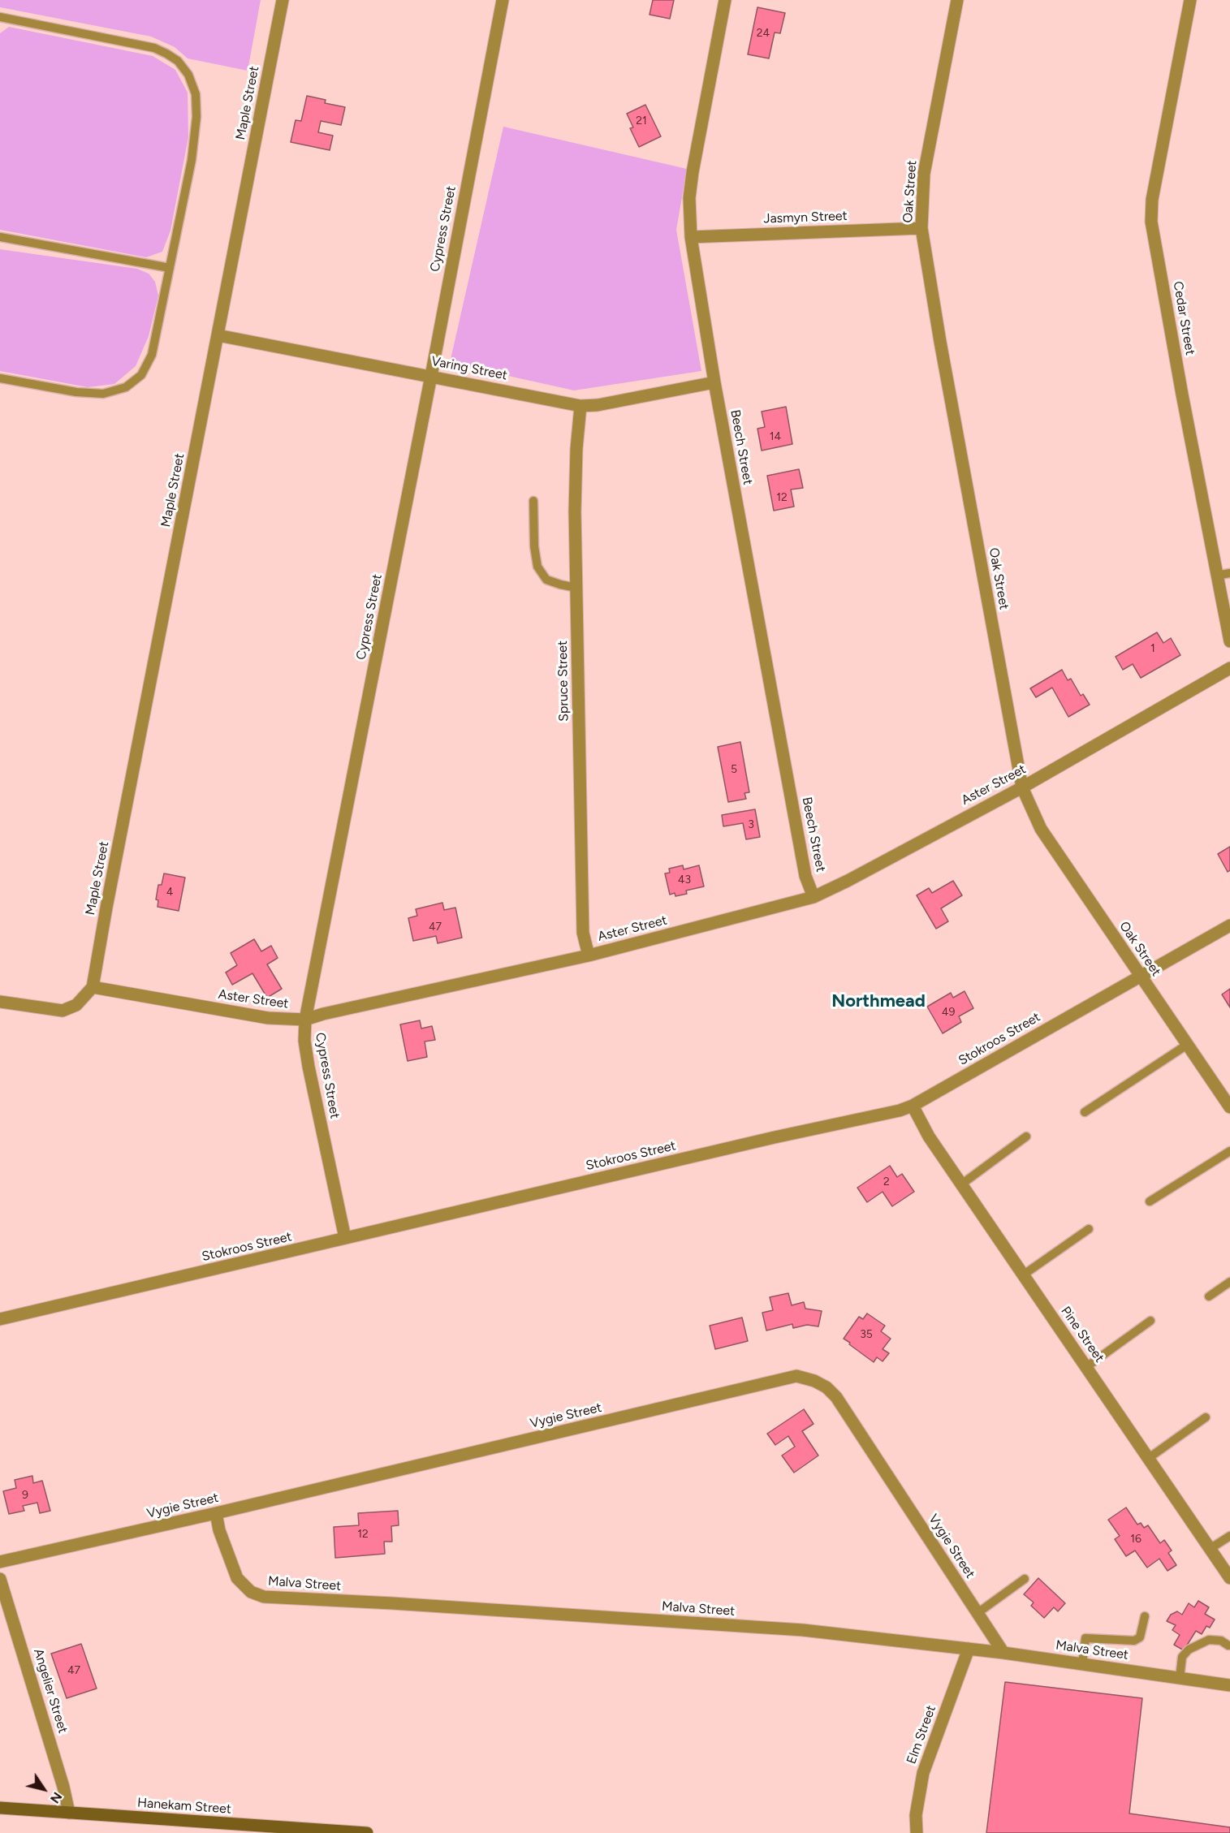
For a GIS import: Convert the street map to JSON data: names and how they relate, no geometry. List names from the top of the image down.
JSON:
{
  "streets": {
    "street": [
      "Maple Street",
      "Oak Street",
      "Jasmyn Street",
      "Cypress Street",
      "Cedar Street",
      "Varing Street",
      "Beech Street",
      "Spruce Street",
      "Aster Street",
      "Stokroos Street",
      "Pine Street",
      "Vygie Street",
      "Malva Street",
      "Angelier Street",
      "Elm Street",
      "Hanekam Street"
    ]
  },
  "crossings": [
    ["Maple Street", "Varing Street"],
    ["Maple Street", "Aster Street"],
    ["Oak Street", "Jasmyn Street"],
    ["Oak Street", "Aster Street"],
    ["Oak Street", "Stokroos Street"],
    ["Jasmyn Street", "Beech Street"],
    ["Cypress Street", "Varing Street"],
    ["Cypress Street", "Aster Street"],
    ["Cypress Street", "Stokroos Street"],
    ["Varing Street", "Beech Street"],
    ["Varing Street", "Spruce Street"],
    ["Beech Street", "Aster Street"],
    ["Spruce Street", "Aster Street"],
    ["Stokroos Street", "Pine Street"],
    ["Vygie Street", "Malva Street"],
    ["Malva Street", "Elm Street"],
    ["Angelier Street", "Hanekam Street"]
  ],
  "districts": ["Northmead"],
  "house_numbers": [
    "24",
    "21",
    "14",
    "12",
    "1",
    "5",
    "3",
    "43",
    "4",
    "47",
    "49",
    "2",
    "35",
    "9",
    "12",
    "16",
    "47"
  ],
  "north": "bottom right"
}
